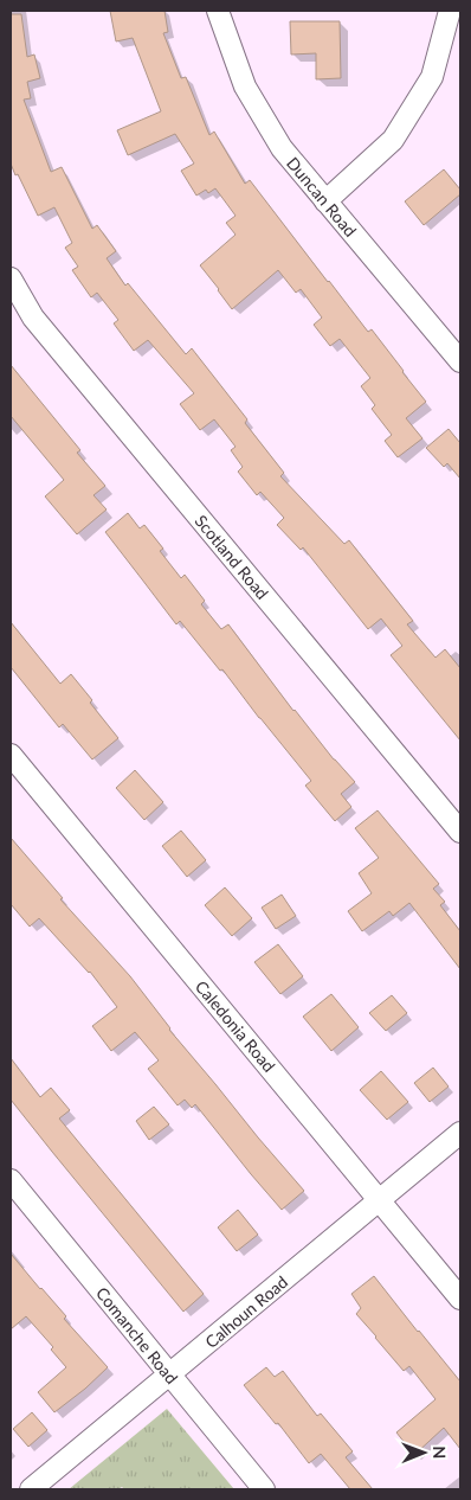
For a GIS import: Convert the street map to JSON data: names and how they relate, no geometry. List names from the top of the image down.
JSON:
{
  "streets": {
    "street": [
      "Duncan Road",
      "Scotland Road",
      "Caledonia Road",
      "Calhoun Road",
      "Comanche Road"
    ]
  },
  "crossings": [
    ["Caledonia Road", "Calhoun Road"],
    ["Calhoun Road", "Comanche Road"]
  ],
  "north": "right"
}
